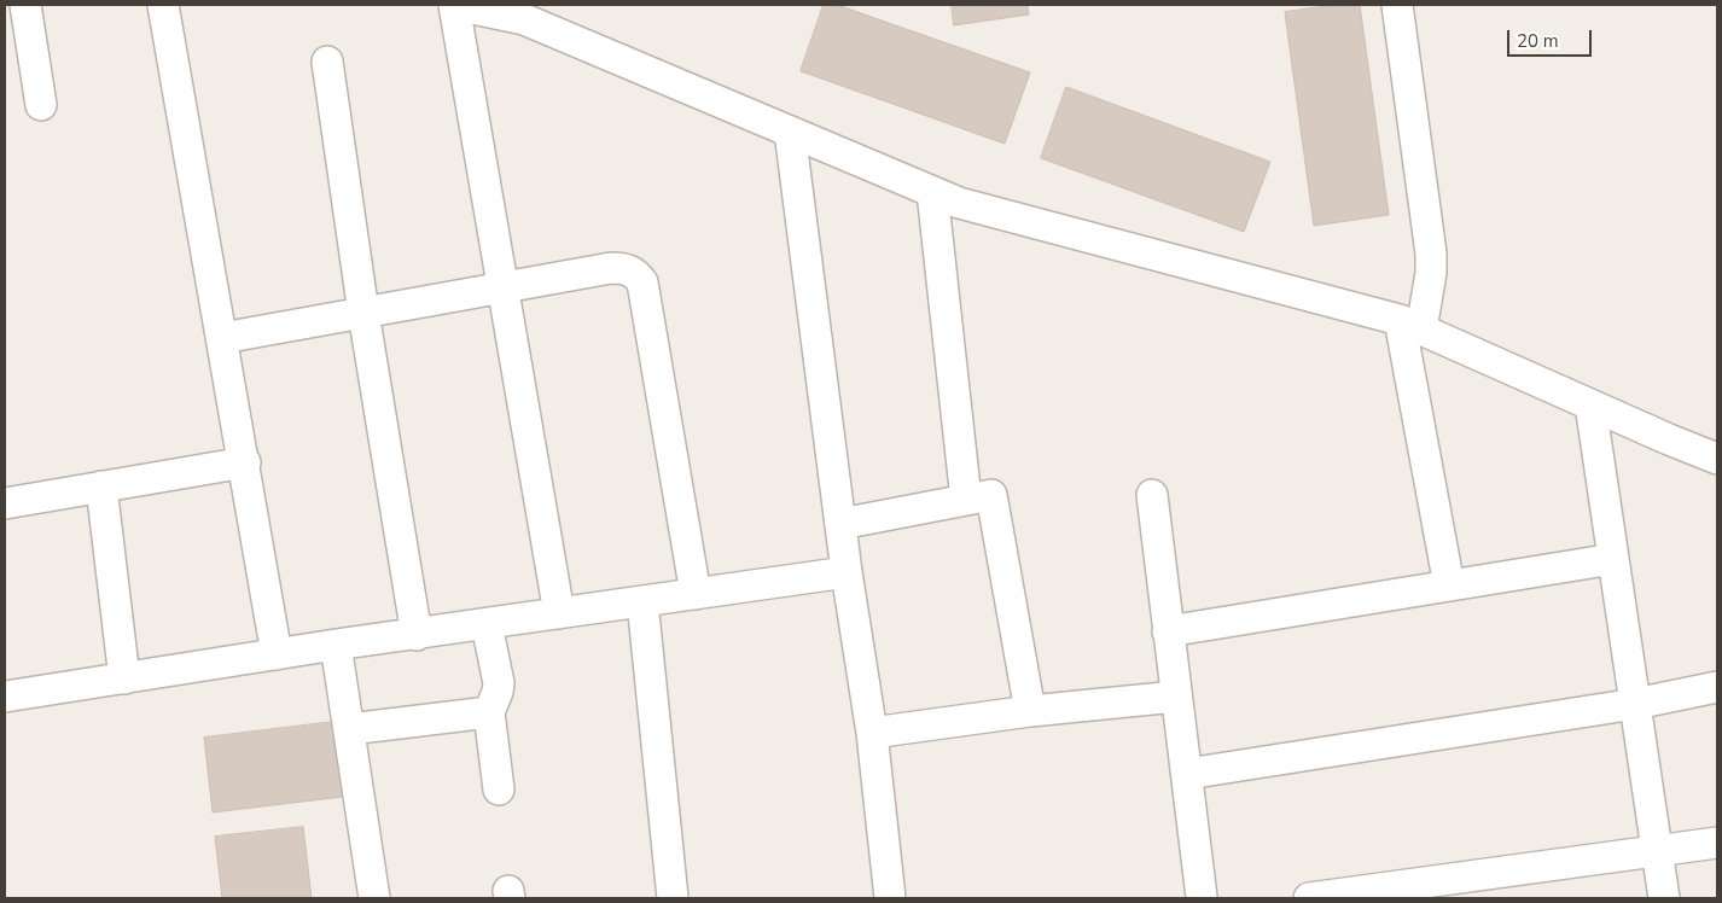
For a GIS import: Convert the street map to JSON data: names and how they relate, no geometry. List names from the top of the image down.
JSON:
{
  "scale_bar": "20 m"
}
